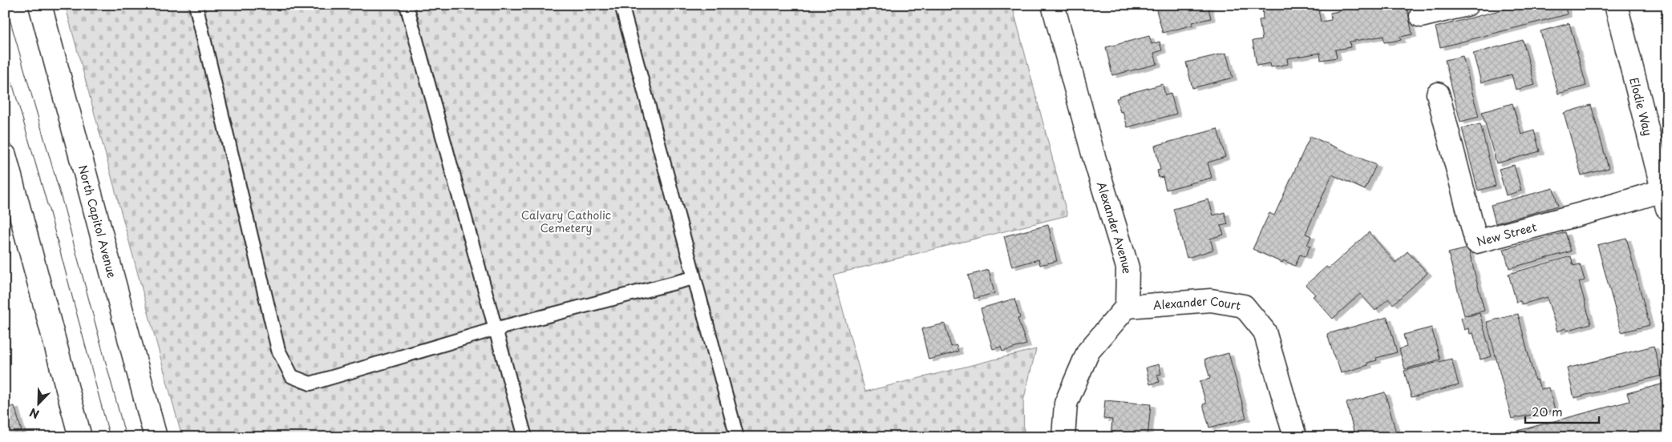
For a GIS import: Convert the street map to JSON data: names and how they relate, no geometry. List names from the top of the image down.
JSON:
{
  "streets": {
    "street": [
      "Elodie Way",
      "North Capitol Avenue",
      "Alexander Avenue",
      "New Street",
      "Alexander Court"
    ]
  },
  "crossings": [
    ["Elodie Way", "New Street"],
    ["Alexander Avenue", "Alexander Court"]
  ],
  "parks": ["Calvary Catholic Cemetery"],
  "scale_bar": "20 m",
  "north": "bottom left"
}
